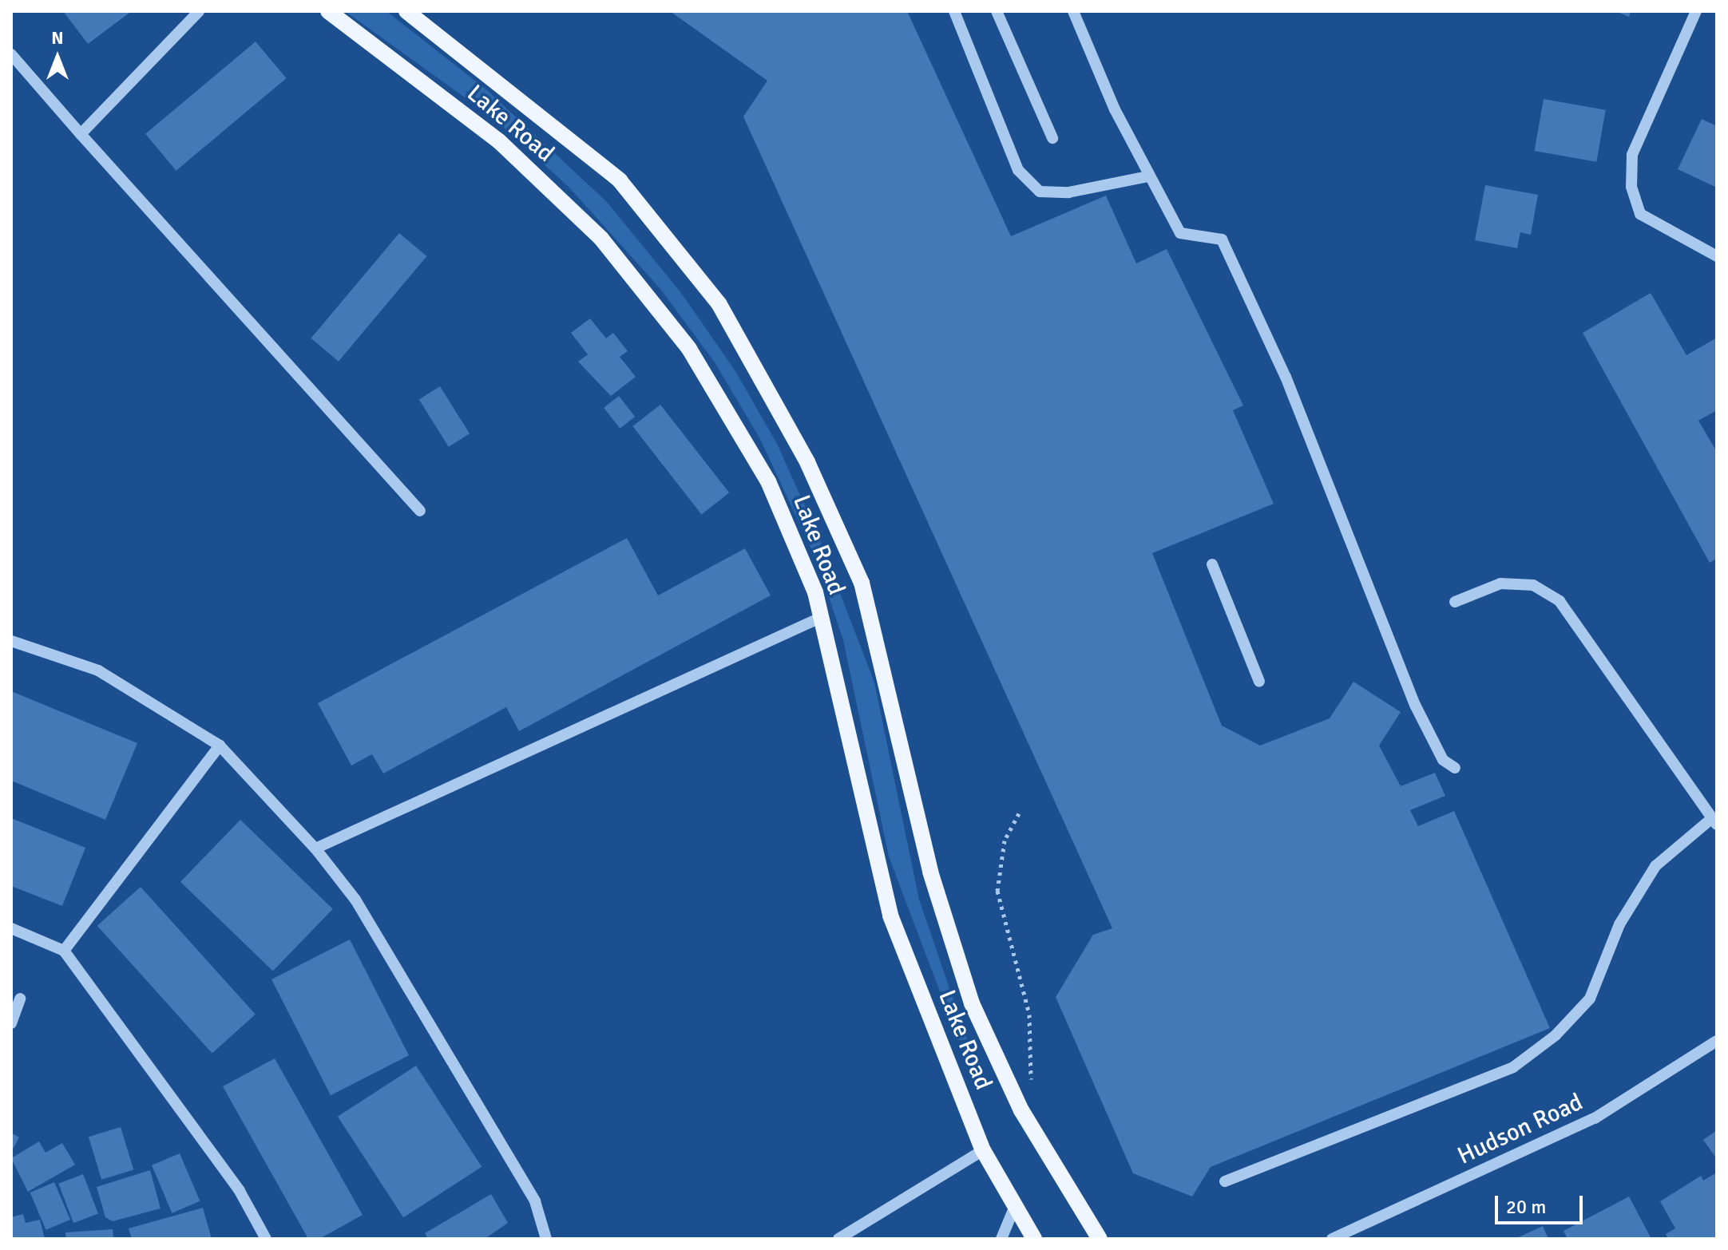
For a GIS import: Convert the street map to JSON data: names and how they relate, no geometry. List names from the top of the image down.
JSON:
{
  "streets": {
    "main road": ["Lake Road"],
    "street": ["Hudson Road"]
  },
  "scale_bar": "20 m",
  "north": "top"
}
